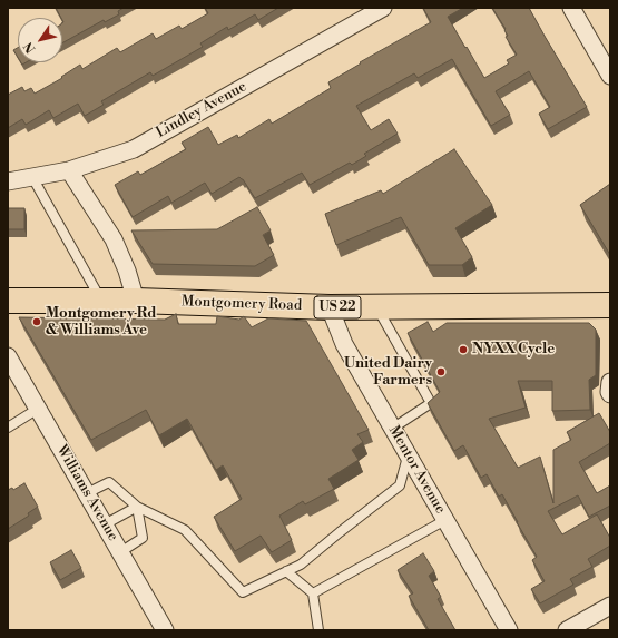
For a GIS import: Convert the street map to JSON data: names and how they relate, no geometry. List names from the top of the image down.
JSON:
{
  "streets": {
    "main road": ["Montgomery Road", "US 22"],
    "street": ["Lindley Avenue", "Mentor Avenue", "Williams Avenue"]
  },
  "crossings": [
    ["Montgomery Road", "Mentor Avenue"]
  ],
  "places": ["Montgomery Rd & Williams Ave", "NYXX Cycle", "United Dairy Farmers"],
  "north": "bottom left"
}
